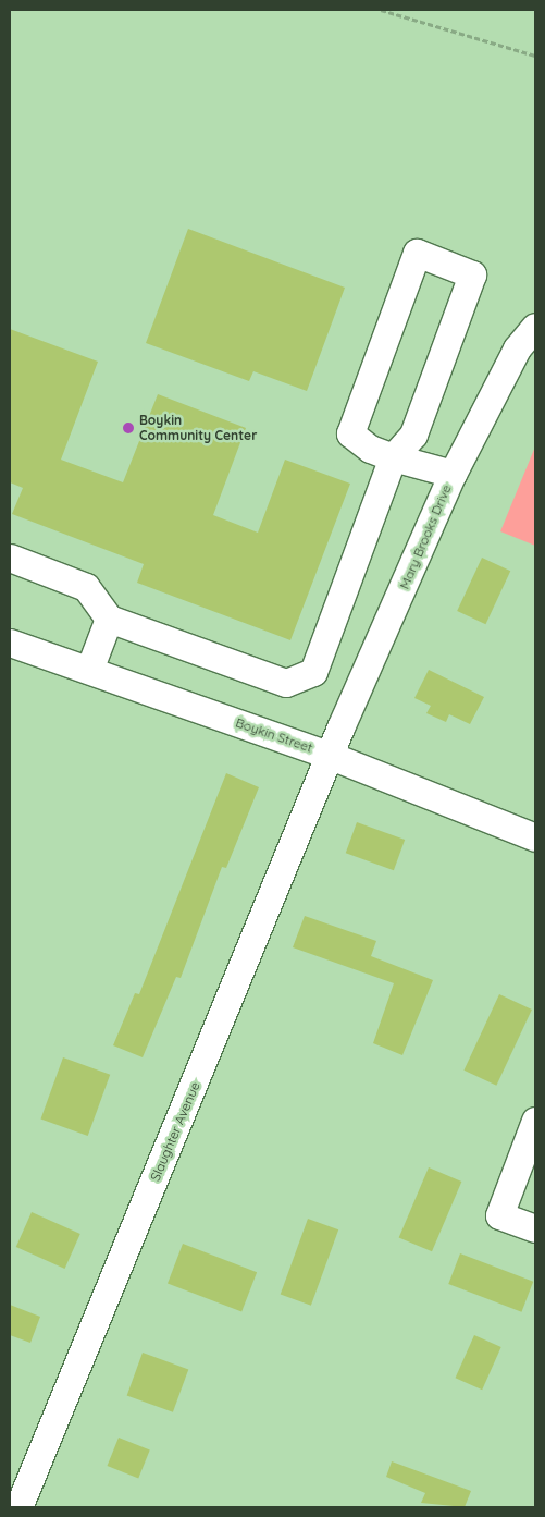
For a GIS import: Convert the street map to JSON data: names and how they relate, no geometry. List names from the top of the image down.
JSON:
{
  "streets": {
    "street": ["Mary Brooks Drive", "Boykin Street", "Slaughter Avenue"]
  },
  "crossings": [
    ["Mary Brooks Drive", "Boykin Street"],
    ["Mary Brooks Drive", "Slaughter Avenue"],
    ["Boykin Street", "Slaughter Avenue"]
  ],
  "places": ["Boykin Community Center"]
}
